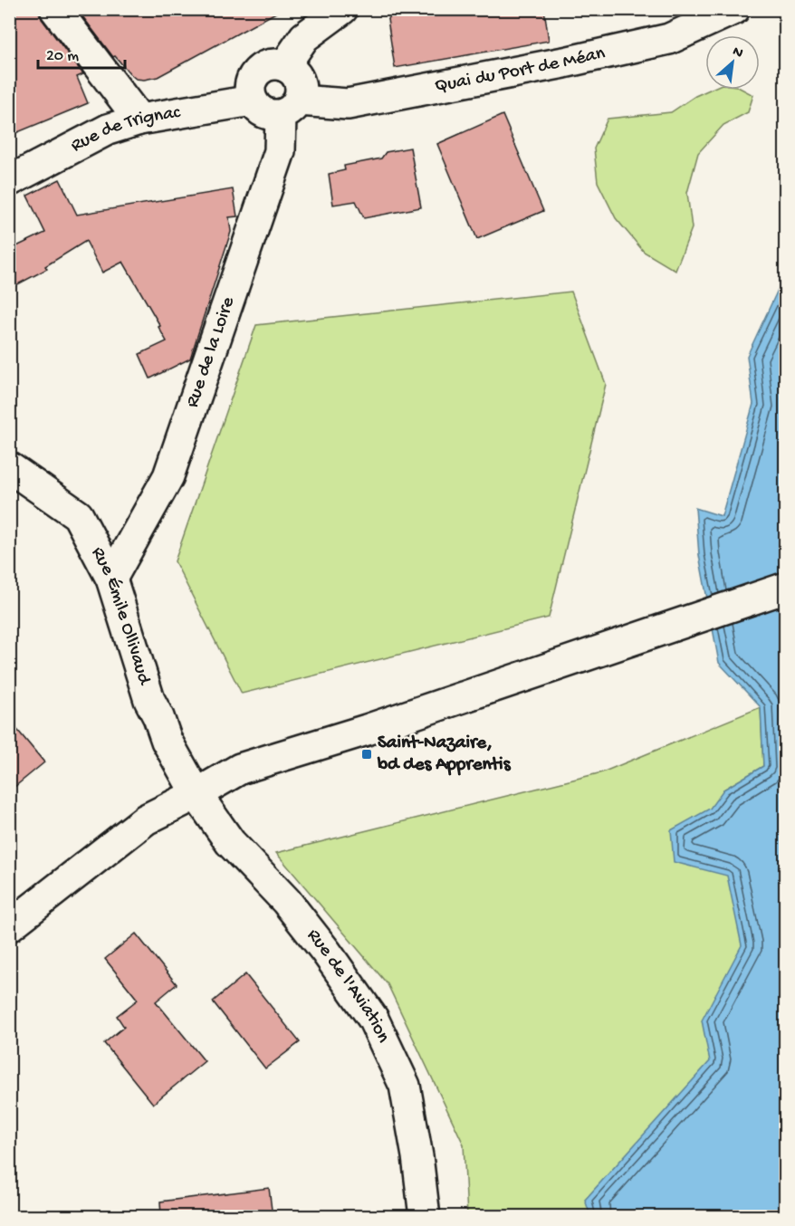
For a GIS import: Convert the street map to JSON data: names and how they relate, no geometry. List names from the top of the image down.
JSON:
{
  "streets": {
    "street": [
      "Quai du Port de Méan",
      "Rue de Trignac",
      "Rue de la Loire",
      "Rue Émile Ollivaud",
      "Rue de l'Aviation"
    ]
  },
  "crossings": [
    ["Quai du Port de Méan", "Rue de Trignac"],
    ["Quai du Port de Méan", "Rue de la Loire"],
    ["Rue de Trignac", "Rue de la Loire"],
    ["Rue de la Loire", "Rue Émile Ollivaud"],
    ["Rue Émile Ollivaud", "Rue de l'Aviation"]
  ],
  "places": {
    "transit": ["Saint-Nazaire, bd des Apprentis"]
  },
  "scale_bar": "20 m",
  "north": "top right"
}
